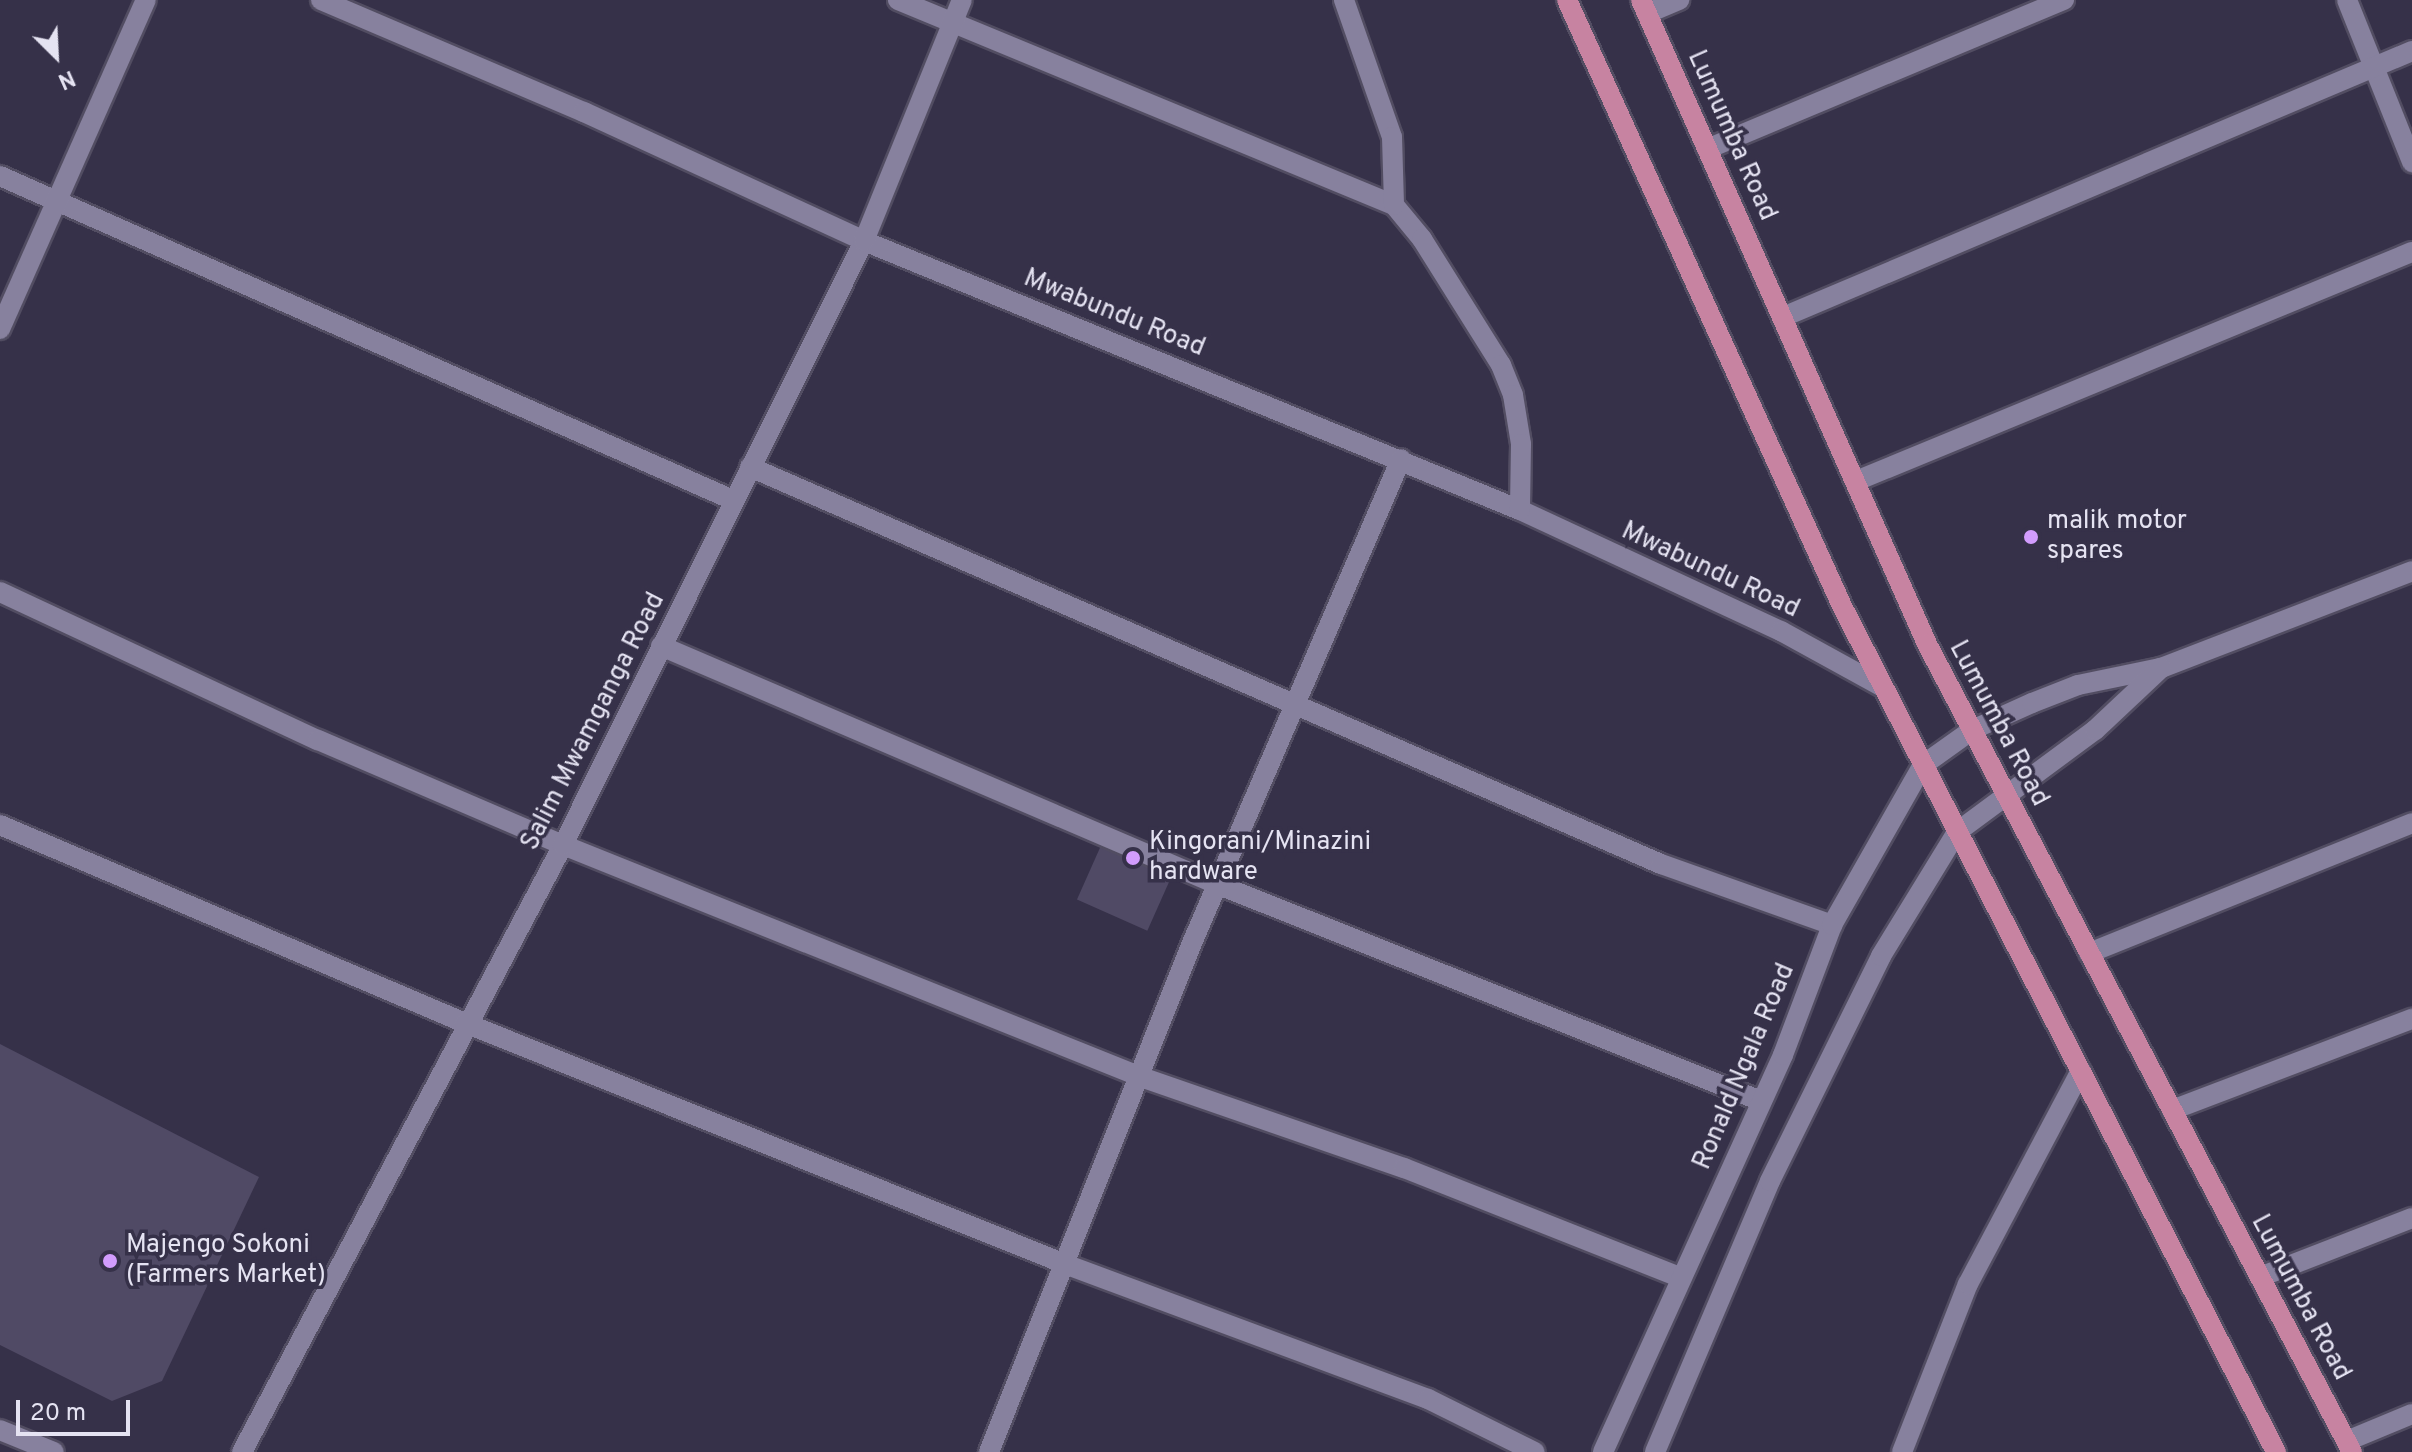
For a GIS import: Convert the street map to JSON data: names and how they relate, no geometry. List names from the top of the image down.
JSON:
{
  "streets": {
    "main road": ["Lumumba Road"],
    "street": ["Mwabundu Road", "Salim Mwamganga Road", "Ronald Ngala Road"]
  },
  "crossings": [
    ["Lumumba Road", "Ronald Ngala Road"],
    ["Mwabundu Road", "Salim Mwamganga Road"]
  ],
  "places": ["malik motor spares", "Kingorani/Minazini hardware", "Majengo Sokoni (Farmers Market)"],
  "scale_bar": "20 m",
  "north": "bottom right"
}
